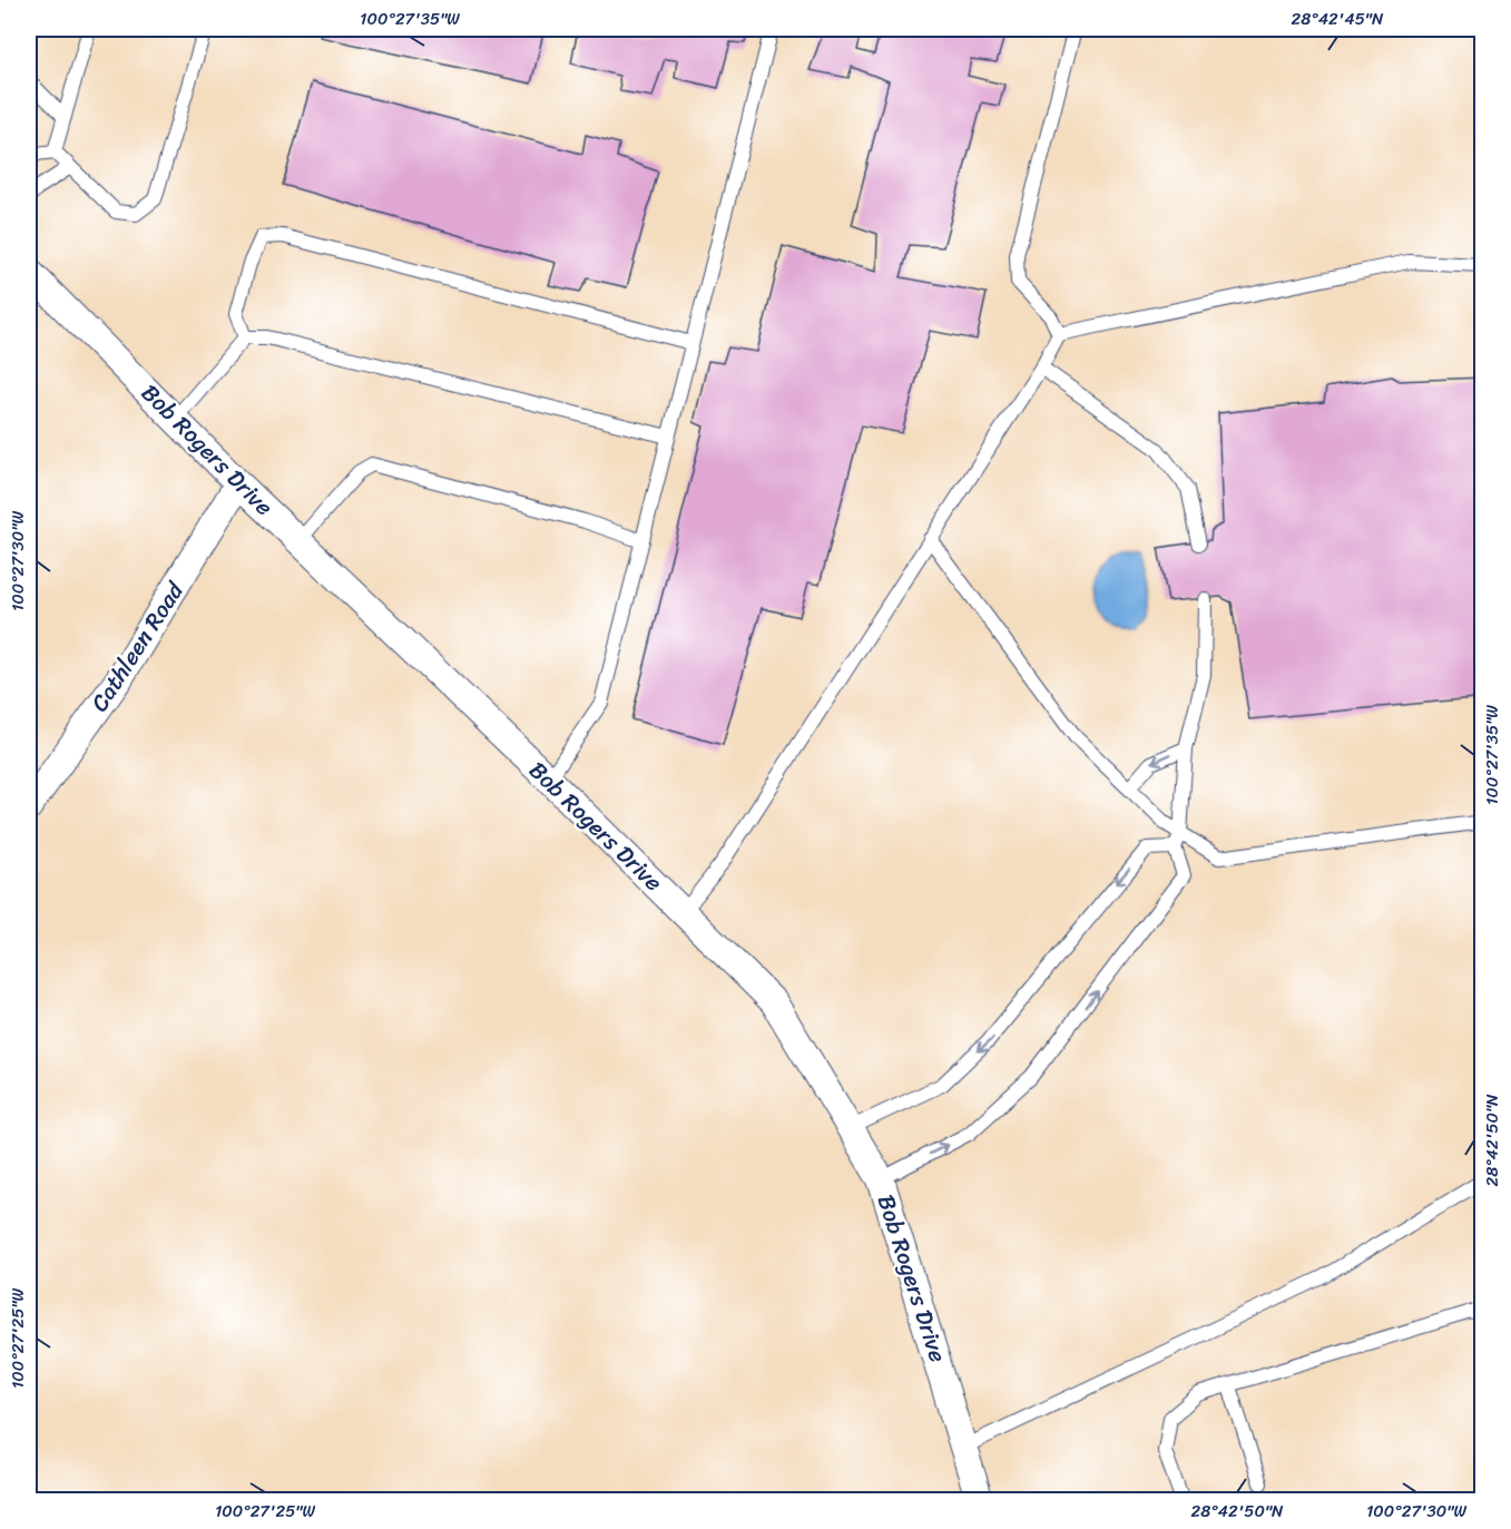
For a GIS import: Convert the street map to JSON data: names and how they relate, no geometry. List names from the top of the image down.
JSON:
{
  "streets": {
    "street": ["Bob Rogers Drive", "Cathleen Road"]
  },
  "crossings": [
    ["Bob Rogers Drive", "Cathleen Road"]
  ],
  "coordinates": [
    "100°27'35\"W",
    "28°42'45\"N",
    "100°27'30\"W",
    "28°42'50\"N",
    "100°27'25\"W"
  ]
}
